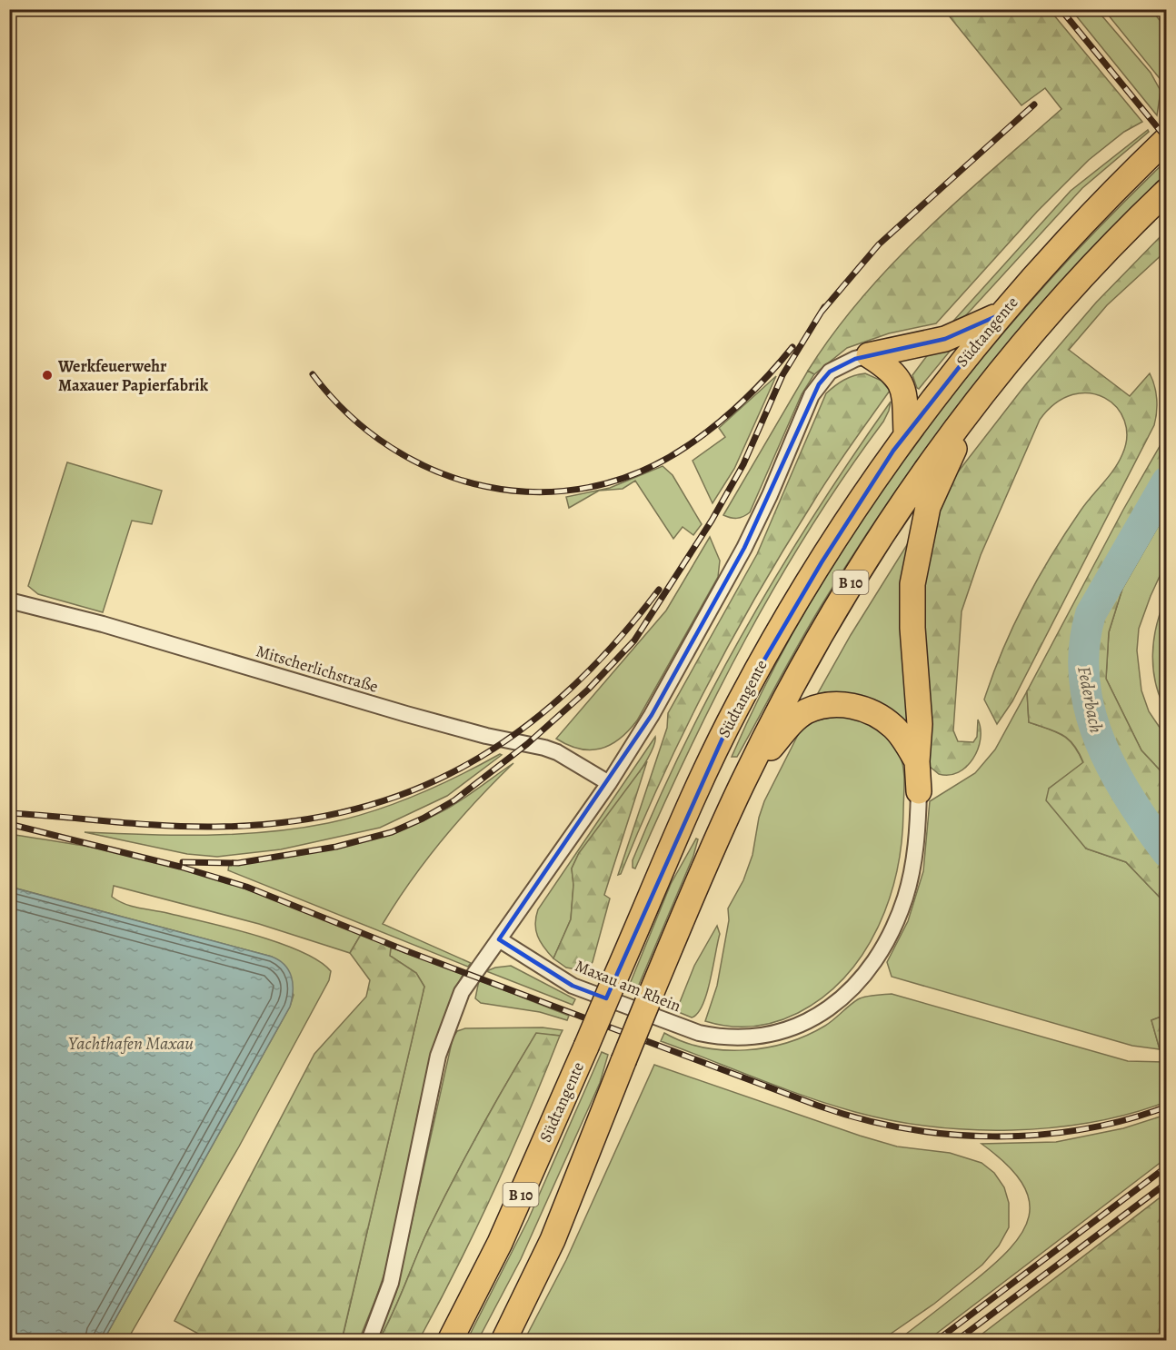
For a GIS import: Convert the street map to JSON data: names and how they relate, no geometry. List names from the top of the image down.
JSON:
{
  "streets": {
    "highway": ["Südtangente", "B 10"],
    "street": ["Mitscherlichstraße", "Maxau am Rhein"]
  },
  "water": ["Federbach", "Yachthafen Maxau"],
  "places": ["Werkfeuerwehr Maxauer Papierfabrik"]
}
